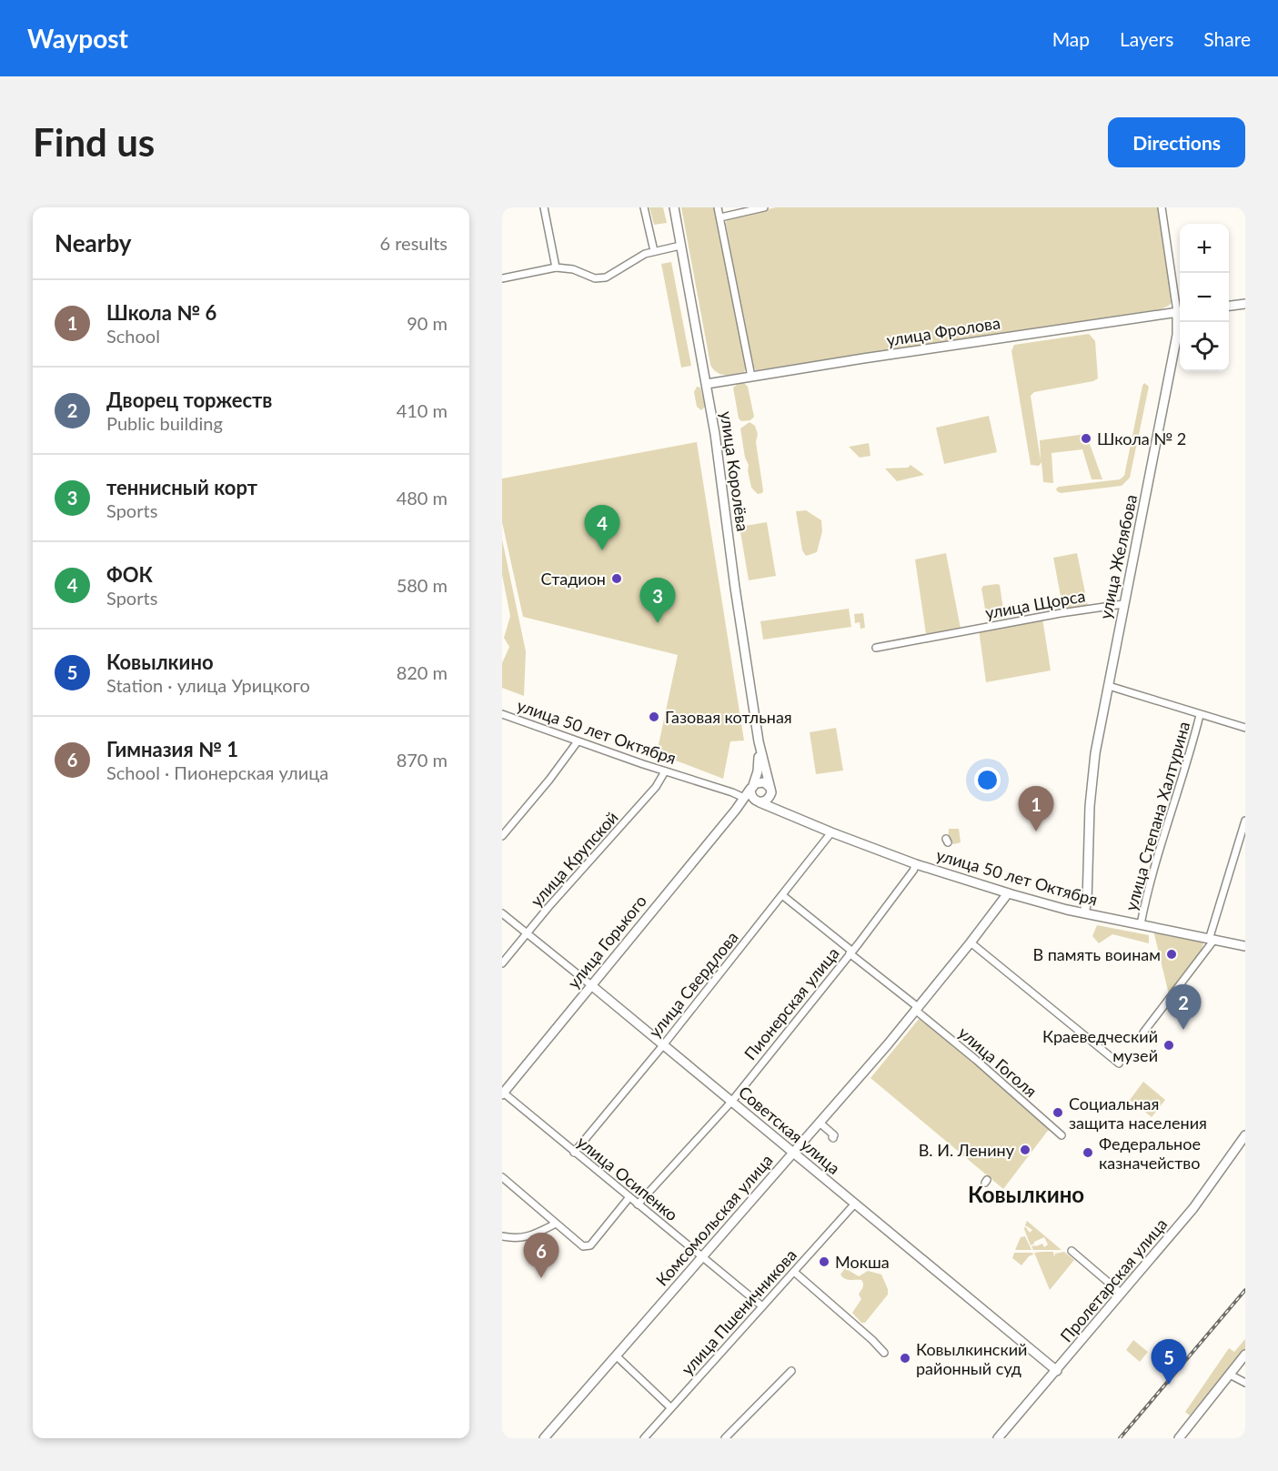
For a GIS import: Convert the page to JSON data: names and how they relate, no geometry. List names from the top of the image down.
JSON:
{
  "streets": {
    "street": [
      "улица Фролова",
      "улица Королёва",
      "улица Желябова",
      "улица Щорса",
      "улица 50 лет Октября",
      "улица Степана Халтурина",
      "улица Крупской",
      "улица Горького",
      "улица Свердлова",
      "Пионерская улица",
      "улица Гоголя",
      "Советская улица",
      "улица Осипенко",
      "Комсомольская улица",
      "Пролетарская улица",
      "улица Пшеничникова"
    ]
  },
  "crossings": [
    ["улица Фролова", "улица Королёва"],
    ["улица Королёва", "улица 50 лет Октября"],
    ["улица Королёва", "улица Горького"],
    ["улица Желябова", "улица Щорса"],
    ["улица Желябова", "улица 50 лет Октября"],
    ["улица 50 лет Октября", "улица Степана Халтурина"],
    ["улица 50 лет Октября", "улица Крупской"],
    ["улица 50 лет Октября", "улица Горького"],
    ["улица 50 лет Октября", "улица Свердлова"],
    ["улица 50 лет Октября", "Пионерская улица"],
    ["улица 50 лет Октября", "Комсомольская улица"],
    ["улица Крупской", "Советская улица"],
    ["улица Горького", "Советская улица"],
    ["улица Горького", "улица Осипенко"],
    ["улица Свердлова", "улица Гоголя"],
    ["улица Свердлова", "Советская улица"],
    ["улица Свердлова", "улица Осипенко"],
    ["Пионерская улица", "улица Гоголя"],
    ["Пионерская улица", "Советская улица"],
    ["Пионерская улица", "улица Осипенко"],
    ["улица Гоголя", "Комсомольская улица"],
    ["Советская улица", "Комсомольская улица"],
    ["Советская улица", "Пролетарская улица"],
    ["Советская улица", "улица Пшеничникова"],
    ["улица Осипенко", "Комсомольская улица"],
    ["улица Осипенко", "улица Пшеничникова"]
  ],
  "districts": ["Ковылкино"],
  "places": [
    "Школа № 2",
    "Стадион",
    "Газовая котльная",
    "В память воинам",
    "Краеведческий музей",
    "Социальная защита населения",
    "В. И. Ленину",
    "Федеральное казначейство",
    "Мокша",
    "Ковылкинский районный суд"
  ],
  "page": {
    "header": "Waypost",
    "nav": ["Map", "Layers", "Share"],
    "buttons": "Directions",
    "title": "Find us",
    "heading": ["Nearby", "6 results"],
    "map_buttons": ["+", "−"],
    "list": [
      {
        "mark": "1",
        "name": "Школа № 6",
        "note": "School",
        "value": "90 m"
      },
      {
        "mark": "2",
        "name": "Дворец торжеств",
        "note": "Public building",
        "value": "410 m"
      },
      {
        "mark": "3",
        "name": "теннисный корт",
        "note": "Sports",
        "value": "480 m"
      },
      {
        "mark": "4",
        "name": "ФОК",
        "note": "Sports",
        "value": "580 m"
      },
      {
        "mark": "5",
        "name": "Ковылкино",
        "note": "Station · улица Урицкого",
        "value": "820 m"
      },
      {
        "mark": "6",
        "name": "Гимназия № 1",
        "note": "School · Пионерская улица",
        "value": "870 m"
      }
    ],
    "pins": [
      "4",
      "3",
      "1",
      "2",
      "6",
      "5"
    ]
  }
}
